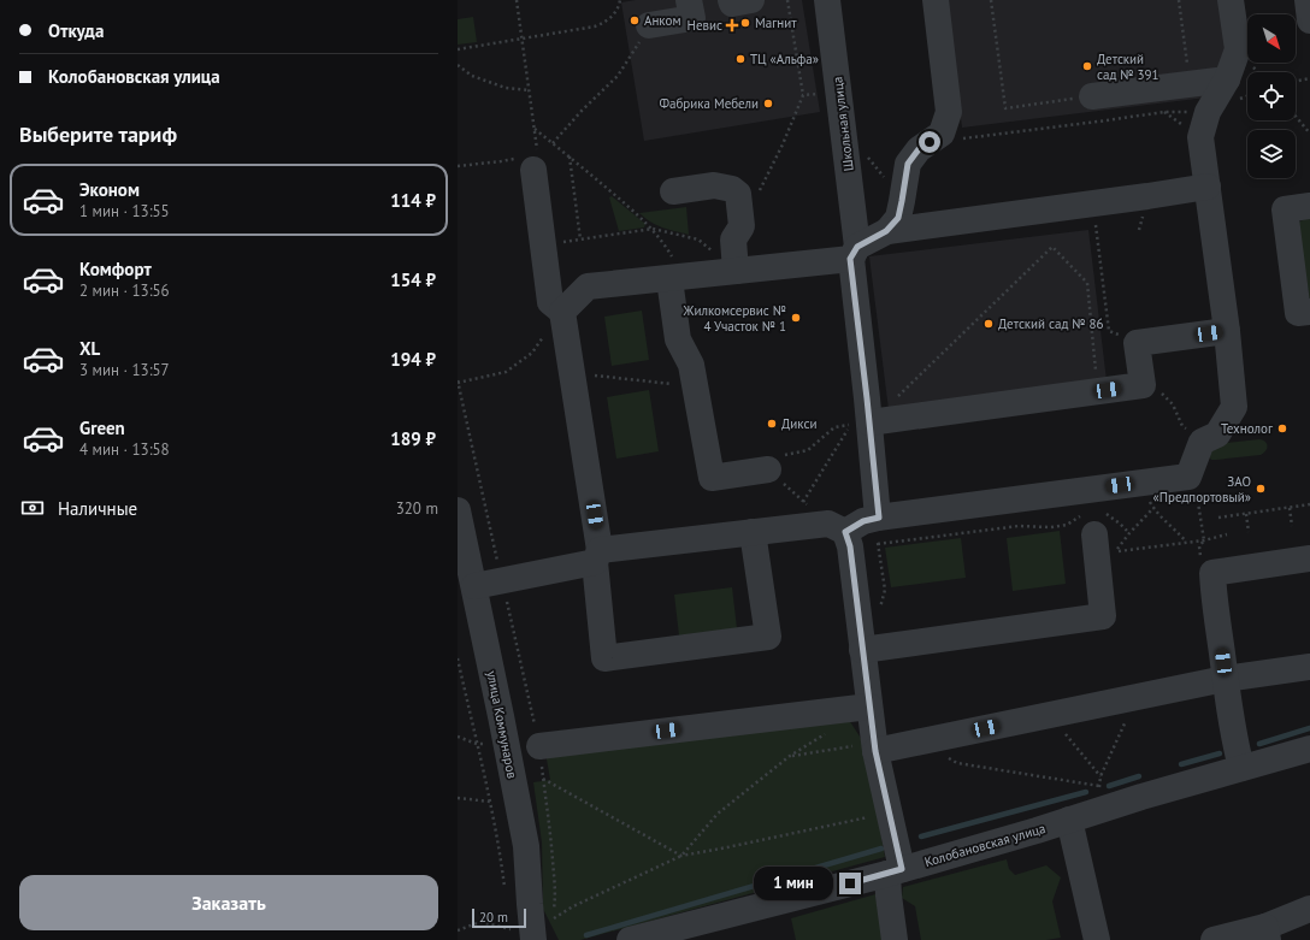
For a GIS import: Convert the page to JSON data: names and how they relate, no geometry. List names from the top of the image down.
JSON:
{
  "streets": {
    "street": ["Школьная улица", "улица Коммунаров", "Колобановская улица"]
  },
  "places": {
    "other": [
      "Анком",
      "Магнит",
      "ТЦ «Альфа»",
      "Детский сад № 391",
      "Фабрика Мебели",
      "Жилкомсервис № 4 Участок № 1",
      "Детский сад № 86",
      "Дикси",
      "Технолог",
      "ЗАО «Предпортовый»"
    ],
    "health": ["Невис"]
  },
  "scale_bar": "20 m",
  "north": "bottom right",
  "page": {
    "banner": ["Откуда", "Колобановская улица"],
    "heading": "Выберите тариф",
    "list": [
      {
        "name": "Эконом",
        "note": "1 мин · 13:55",
        "value": "114 ₽"
      },
      {
        "name": "Комфорт",
        "note": "2 мин · 13:56",
        "value": "154 ₽"
      },
      {
        "name": "XL",
        "note": "3 мин · 13:57",
        "value": "194 ₽"
      },
      {
        "name": "Green",
        "note": "4 мин · 13:58",
        "value": "189 ₽"
      }
    ],
    "pay": ["Наличные", "320 m"],
    "buttons": "Заказать",
    "bubble": "1 мин",
    "scale": "20 m"
  }
}
